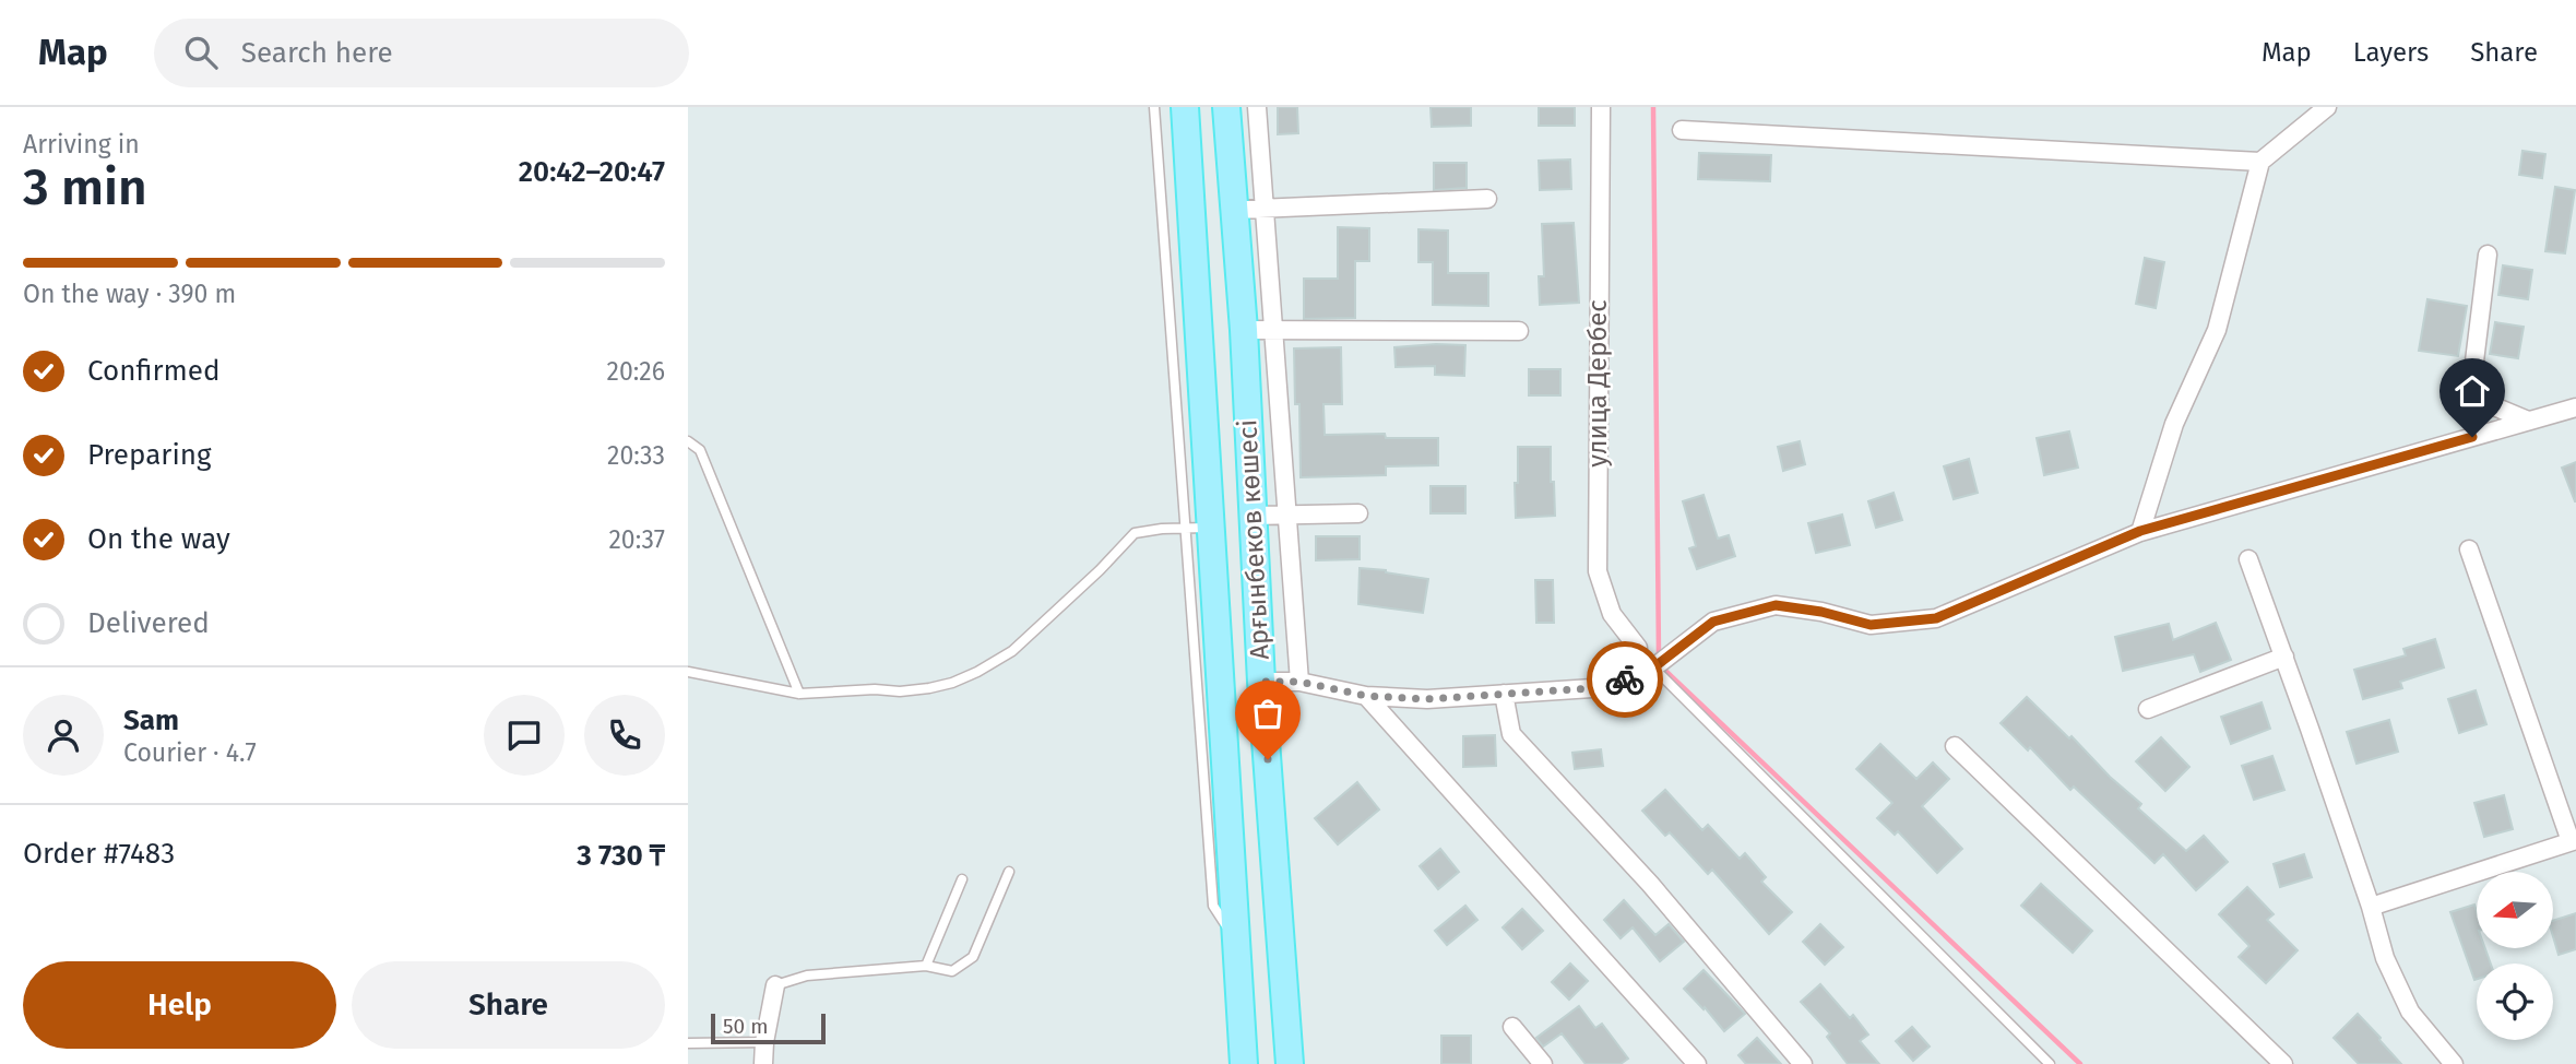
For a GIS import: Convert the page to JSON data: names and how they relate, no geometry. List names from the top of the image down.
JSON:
{
  "streets": {
    "main road": ["Арғынбеков көшесі"],
    "street": ["улица Дербес"]
  },
  "scale_bar": "50 m",
  "north": "left",
  "page": {
    "header": "Map",
    "search": "Search here",
    "nav": ["Map", "Layers", "Share"],
    "heading": ["3 min", "Arriving in", "20:42–20:47"],
    "panel": [
      "Sam",
      "Courier · 4.7",
      "Order #7483",
      "3 730 ₸"
    ],
    "bar": "On the way · 390 m",
    "list": [
      ["Confirmed", "20:26"],
      ["Preparing", "20:33"],
      ["On the way", "20:37"],
      "Delivered"
    ],
    "buttons": ["Help", "Share"],
    "scale": "50 m"
  }
}
